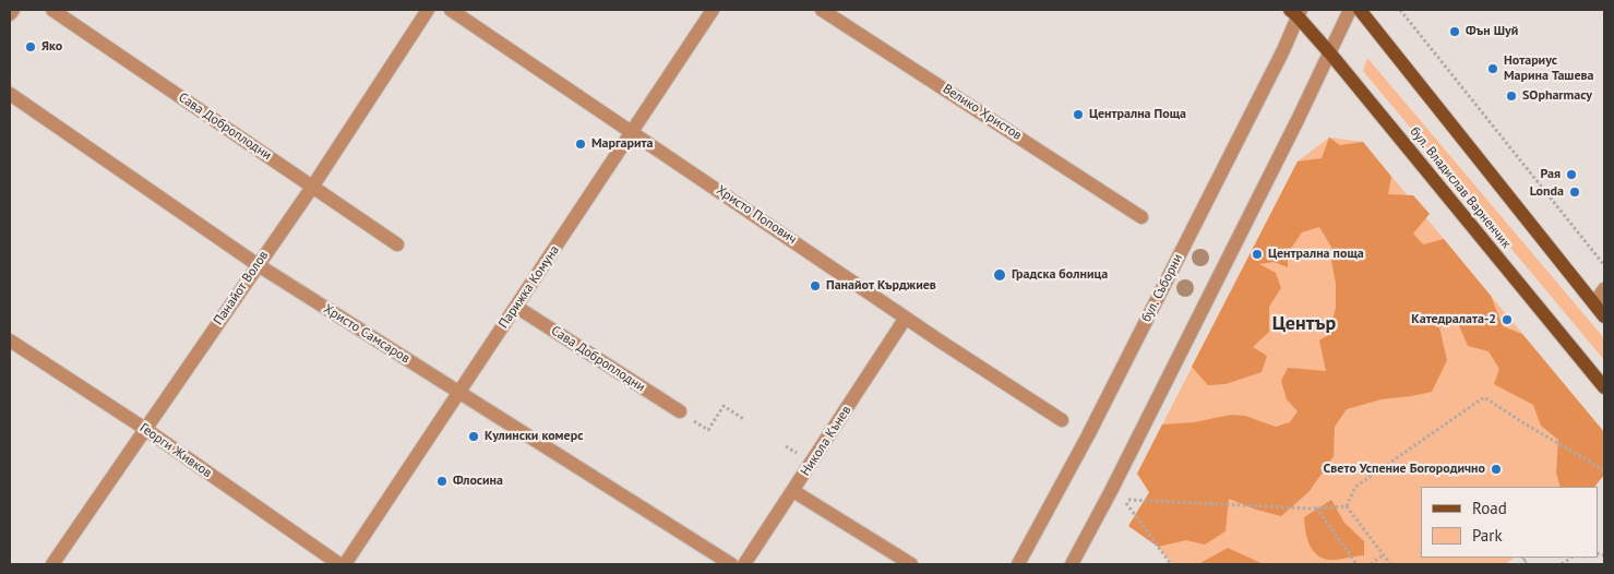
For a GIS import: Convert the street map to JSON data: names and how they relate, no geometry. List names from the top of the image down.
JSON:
{
  "streets": {
    "main road": ["бул. Владислав Варненчик"],
    "street": [
      "Велико Христов",
      "Сава Доброплодни",
      "Христо Попович",
      "Парижка Комуна",
      "Панайот Волов",
      "бул. Съборни",
      "Христо Самсаров",
      "Никола Кънев",
      "Георги Живков"
    ]
  },
  "crossings": [
    ["Сава Доброплодни", "Парижка Комуна"],
    ["Сава Доброплодни", "Панайот Волов"],
    ["бул. Владислав Варненчик", "бул. Съборни"],
    ["Христо Попович", "Парижка Комуна"],
    ["Христо Попович", "Никола Кънев"],
    ["Парижка Комуна", "Христо Самсаров"],
    ["Панайот Волов", "Христо Самсаров"],
    ["Панайот Волов", "Георги Живков"]
  ],
  "districts": ["Център"],
  "places": [
    "Фън Шуй",
    "Яко",
    "Нотариус Марина Ташева",
    "SOpharmacy",
    "Централна Поща",
    "Маргарита",
    "Рая",
    "Londa",
    "Централна поща",
    "Градска болница",
    "Панайот Кърджиев",
    "Катедралата-2",
    "Кулински комерс",
    "Свето Успение Богородично",
    "Флосина"
  ],
  "legend": ["Road", "Park"]
}
